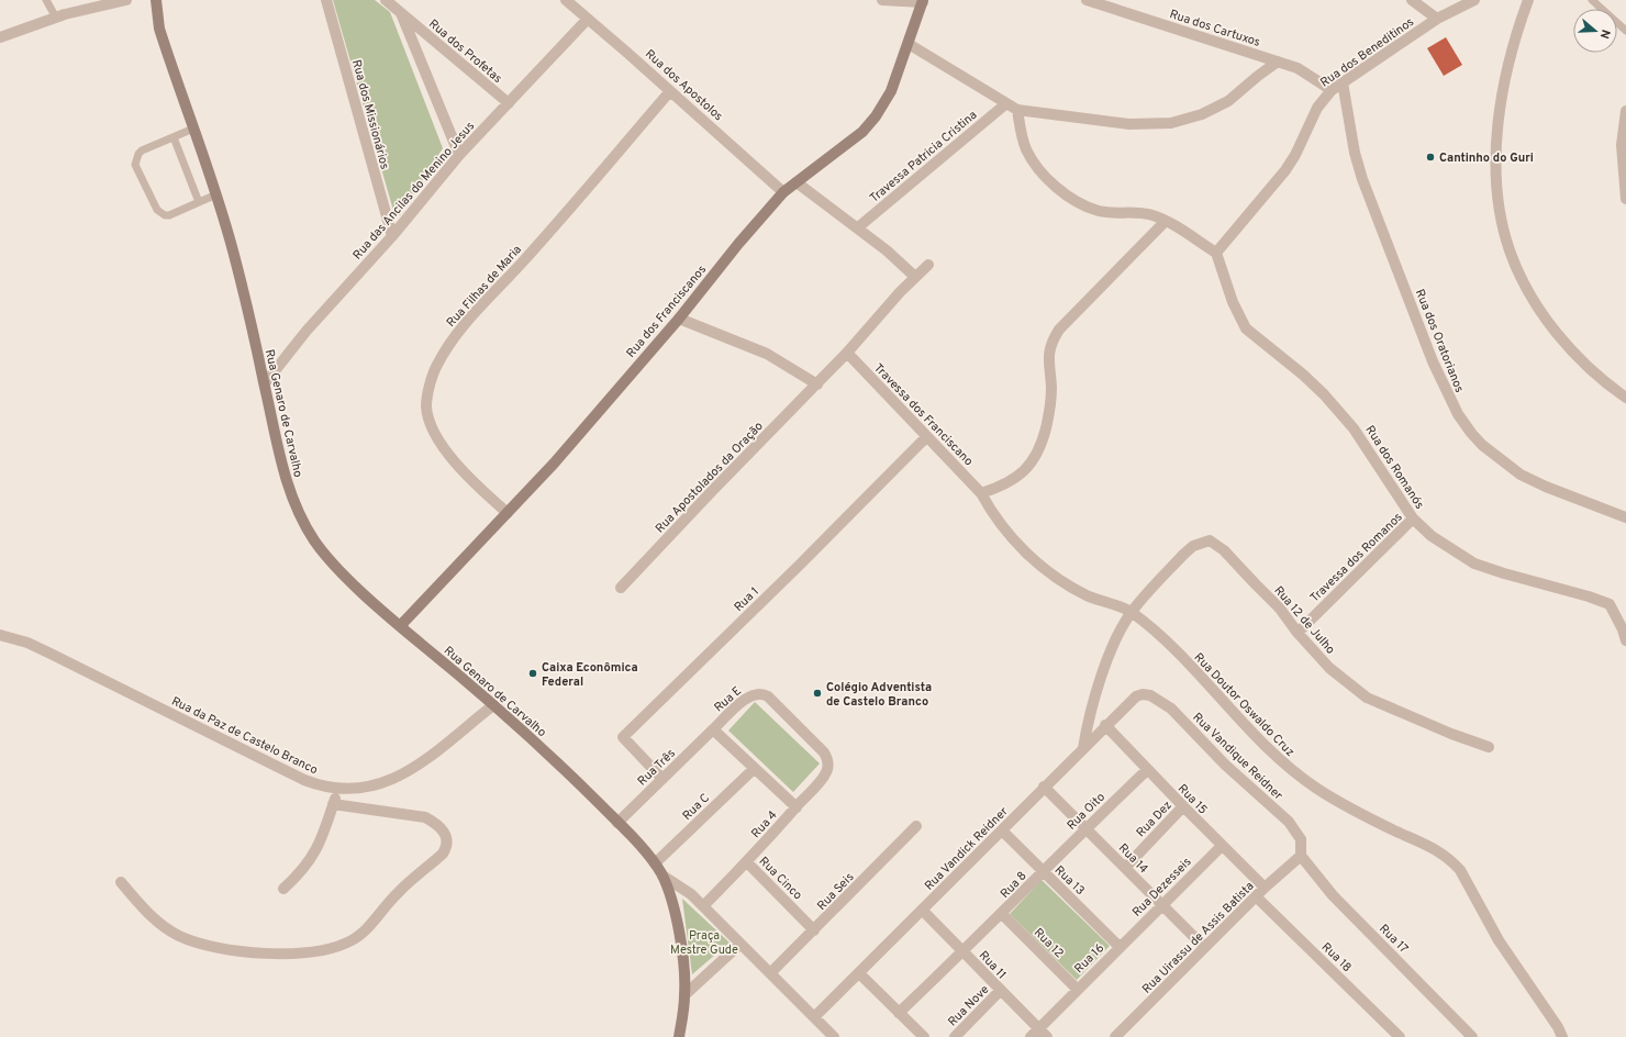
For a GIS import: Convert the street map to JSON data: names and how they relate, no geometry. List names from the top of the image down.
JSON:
{
  "streets": {
    "main road": ["Rua dos Franciscanos", "Rua Genaro de Carvalho"],
    "street": [
      "Rua dos Cartuxos",
      "Rua dos Profetas",
      "Rua dos Beneditinos",
      "Rua dos Apostolos",
      "Rua dos Missionários",
      "Travessa Patricia Cristina",
      "Rua das Ancilas do Menino Jesus",
      "Rua Filhas de Maria",
      "Rua dos Oratorianos",
      "Travessa dos Franciscano",
      "Rua dos Romanós",
      "Rua Apostolados da Oração",
      "Travessa dos Romanos",
      "Rua 1",
      "Rua 12 de Julho",
      "Rua E",
      "Rua Doutor Oswaldo Cruz",
      "Rua da Paz de Castelo Branco",
      "Rua Vandique Reidner",
      "Rua Três",
      "Rua 15",
      "Rua C",
      "Rua Oito",
      "Rua Dez",
      "Rua 4",
      "Rua Vandick Reidner",
      "Rua 14",
      "Rua Cinco",
      "Rua 13",
      "Rua 8",
      "Rua Dezesseis",
      "Rua Seis",
      "Rua Uirassu de Assis Batista",
      "Rua 17",
      "Rua 12",
      "Rua 18",
      "Rua 16",
      "Rua 11",
      "Rua Nove"
    ]
  },
  "crossings": [
    ["Rua dos Cartuxos", "Rua dos Beneditinos"],
    ["Rua dos Profetas", "Rua das Ancilas do Menino Jesus"],
    ["Rua dos Beneditinos", "Rua dos Oratorianos"],
    ["Rua dos Beneditinos", "Rua dos Romanós"],
    ["Rua dos Apostolos", "Rua das Ancilas do Menino Jesus"],
    ["Rua dos Apostolos", "Rua Filhas de Maria"],
    ["Rua dos Apostolos", "Rua dos Franciscanos"],
    ["Rua dos Missionários", "Rua das Ancilas do Menino Jesus"],
    ["Rua das Ancilas do Menino Jesus", "Rua Genaro de Carvalho"],
    ["Rua Filhas de Maria", "Rua dos Franciscanos"],
    ["Rua dos Franciscanos", "Rua Genaro de Carvalho"],
    ["Rua Genaro de Carvalho", "Rua da Paz de Castelo Branco"],
    ["Rua Genaro de Carvalho", "Rua Três"],
    ["Rua Genaro de Carvalho", "Rua C"],
    ["Travessa dos Franciscano", "Rua Apostolados da Oração"],
    ["Travessa dos Franciscano", "Rua 1"],
    ["Travessa dos Franciscano", "Rua 12 de Julho"],
    ["Travessa dos Franciscano", "Rua Doutor Oswaldo Cruz"],
    ["Rua dos Romanós", "Travessa dos Romanos"],
    ["Travessa dos Romanos", "Rua 12 de Julho"],
    ["Rua 1", "Rua Três"],
    ["Rua 12 de Julho", "Rua Doutor Oswaldo Cruz"],
    ["Rua E", "Rua Três"],
    ["Rua E", "Rua C"],
    ["Rua E", "Rua 4"],
    ["Rua Vandique Reidner", "Rua Vandick Reidner"],
    ["Rua Vandique Reidner", "Rua Uirassu de Assis Batista"],
    ["Rua Vandique Reidner", "Rua 17"],
    ["Rua 15", "Rua Oito"],
    ["Rua 15", "Rua Dez"],
    ["Rua 15", "Rua Vandick Reidner"],
    ["Rua 15", "Rua Dezesseis"],
    ["Rua 15", "Rua Uirassu de Assis Batista"],
    ["Rua Oito", "Rua 14"],
    ["Rua Oito", "Rua 13"],
    ["Rua Oito", "Rua 8"],
    ["Rua Dez", "Rua 14"],
    ["Rua 4", "Rua Cinco"],
    ["Rua Vandick Reidner", "Rua 14"],
    ["Rua Vandick Reidner", "Rua 13"],
    ["Rua Vandick Reidner", "Rua 11"],
    ["Rua 14", "Rua Dezesseis"],
    ["Rua 14", "Rua Uirassu de Assis Batista"],
    ["Rua Cinco", "Rua Seis"],
    ["Rua 13", "Rua 8"],
    ["Rua 13", "Rua Dezesseis"],
    ["Rua 13", "Rua 16"],
    ["Rua 8", "Rua 12"],
    ["Rua Dezesseis", "Rua 16"],
    ["Rua Uirassu de Assis Batista", "Rua 17"],
    ["Rua Uirassu de Assis Batista", "Rua 18"],
    ["Rua 12", "Rua 16"],
    ["Rua 11", "Rua Nove"]
  ],
  "parks": ["Praça Mestre Gude"],
  "places": ["Cantinho do Guri", "Caixa Econômica Federal", "Colégio Adventista de Castelo Branco"],
  "north": "right"
}
